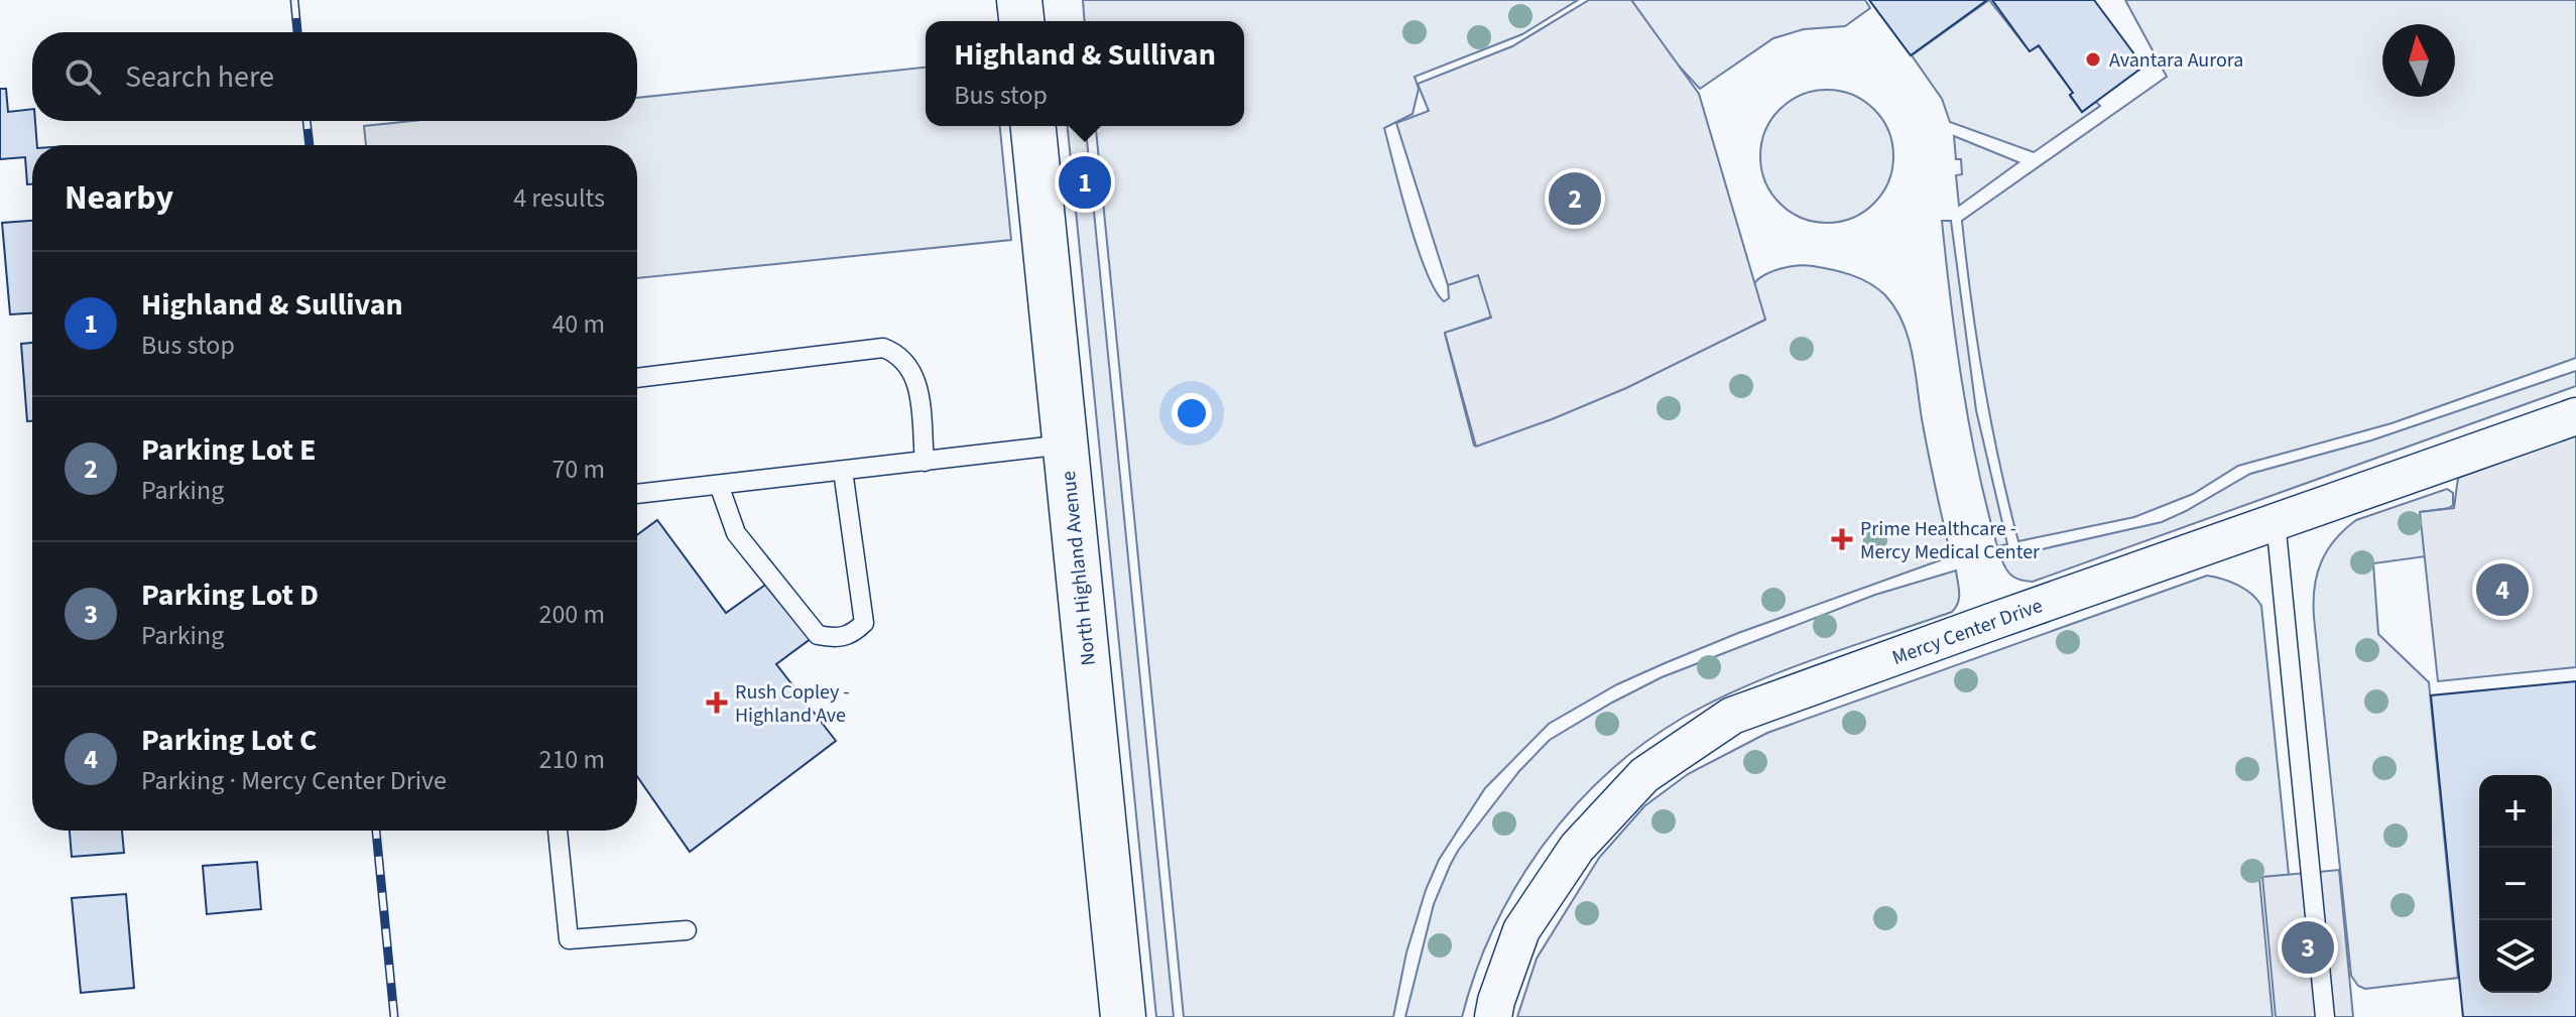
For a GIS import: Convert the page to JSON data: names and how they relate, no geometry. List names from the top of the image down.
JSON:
{
  "streets": {
    "street": ["North Highland Avenue", "Mercy Center Drive"]
  },
  "places": {
    "other": ["Avantara Aurora"],
    "health": ["Prime Healthcare - Mercy Medical Center", "Rush Copley - Highland Ave"]
  },
  "north": "top",
  "page": {
    "popup": ["Highland & Sullivan", "Bus stop"],
    "search": "Search here",
    "heading": ["Nearby", "4 results"],
    "pins": [
      "1",
      "2",
      "4",
      "3"
    ],
    "list": [
      {
        "mark": "1",
        "name": "Highland & Sullivan",
        "note": "Bus stop",
        "value": "40 m"
      },
      {
        "mark": "2",
        "name": "Parking Lot E",
        "note": "Parking",
        "value": "70 m"
      },
      {
        "mark": "3",
        "name": "Parking Lot D",
        "note": "Parking",
        "value": "200 m"
      },
      {
        "mark": "4",
        "name": "Parking Lot C",
        "note": "Parking · Mercy Center Drive",
        "value": "210 m"
      }
    ],
    "map_buttons": ["+", "−"]
  }
}
